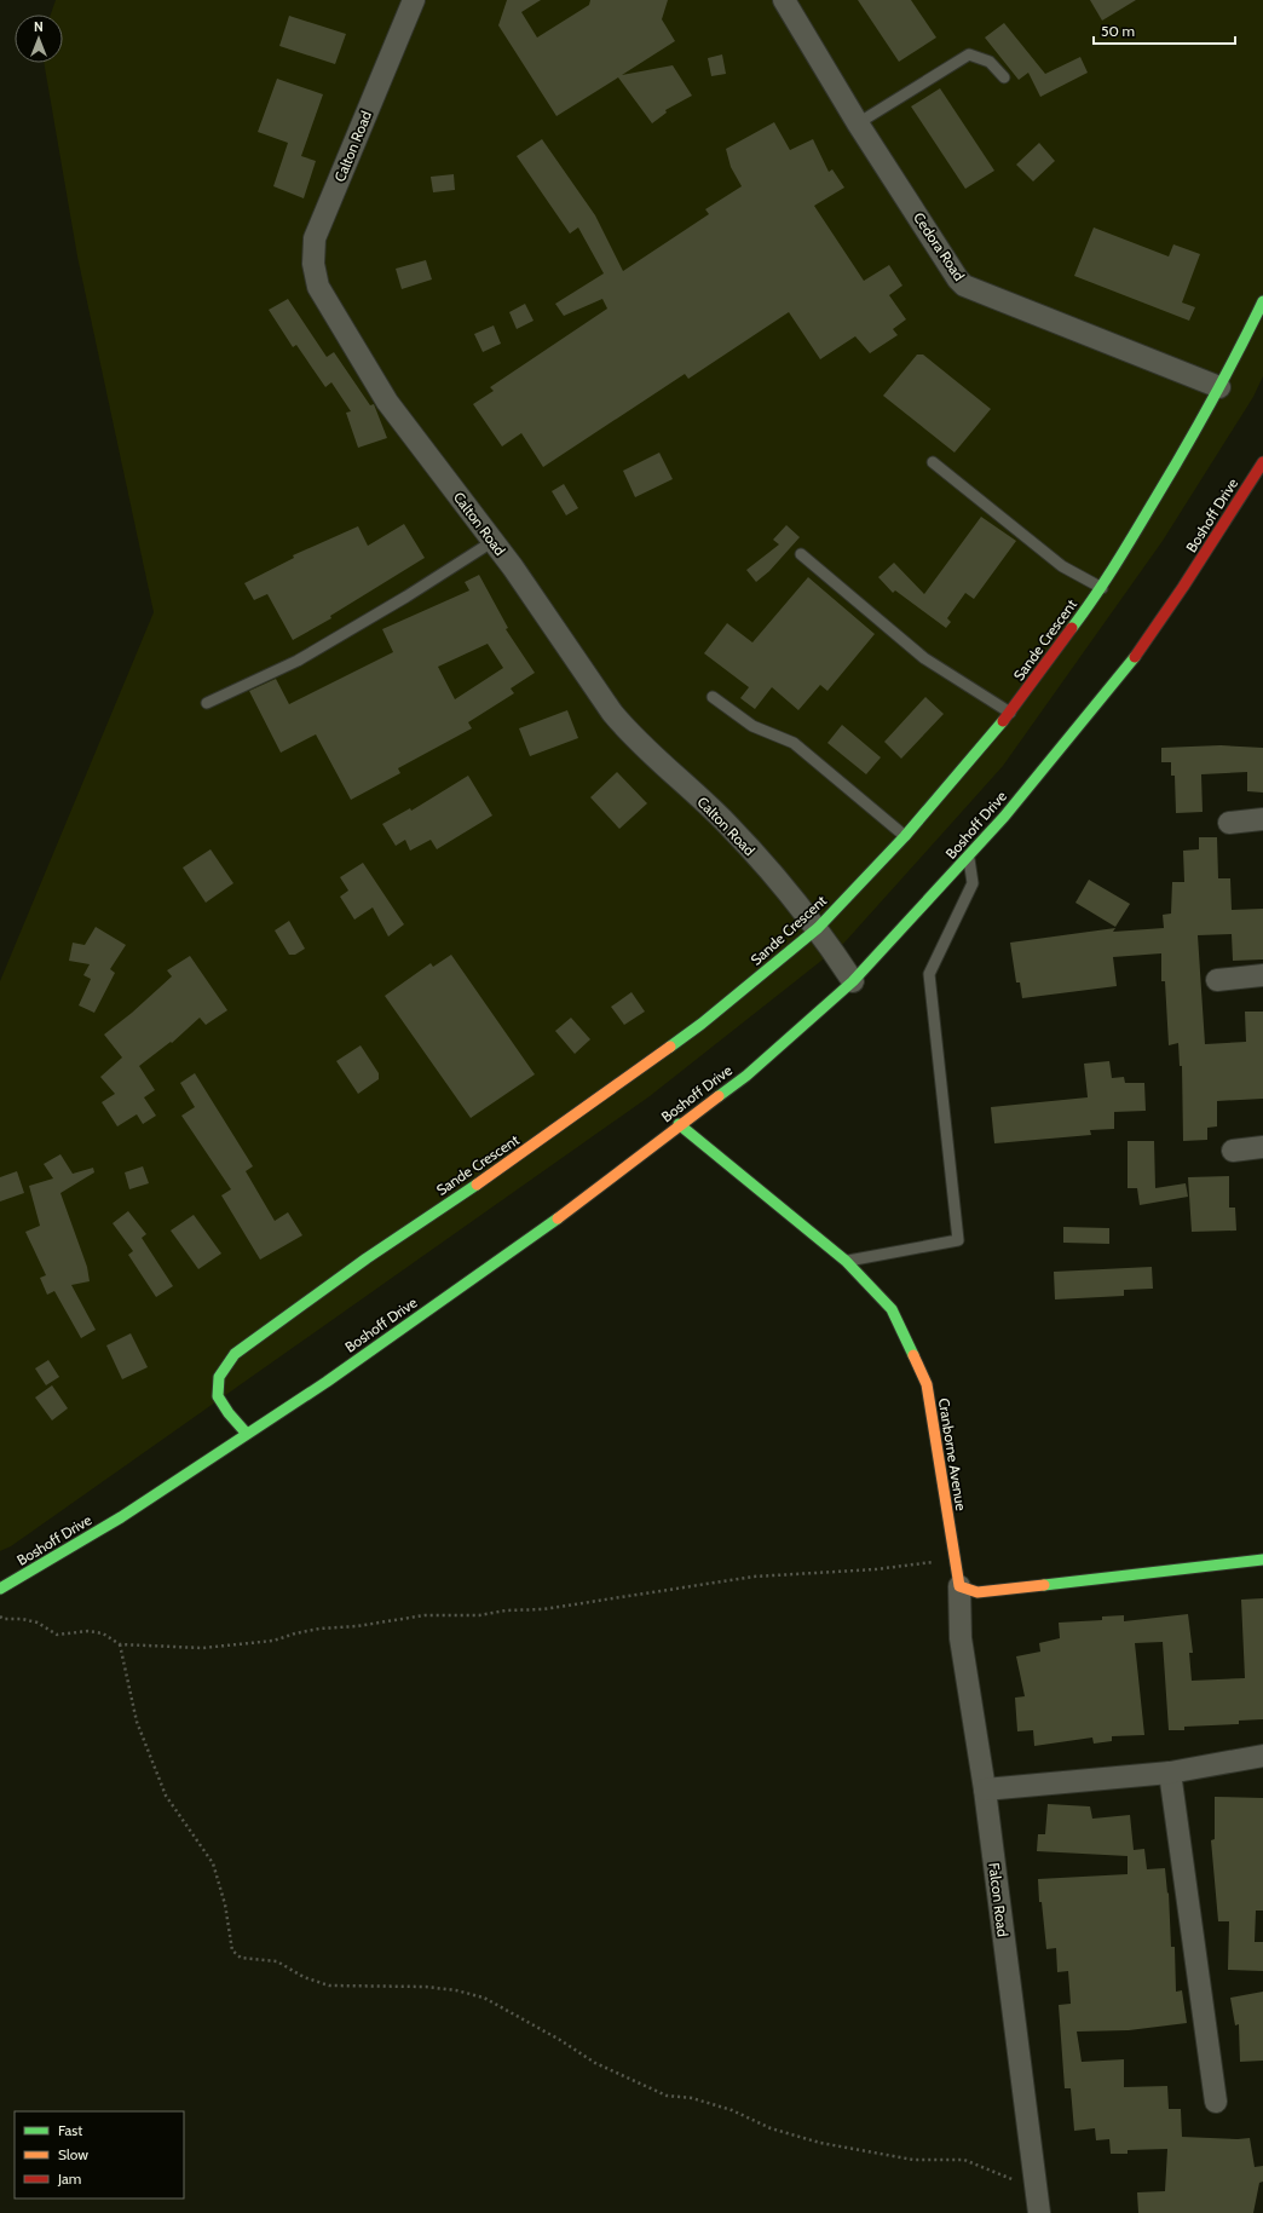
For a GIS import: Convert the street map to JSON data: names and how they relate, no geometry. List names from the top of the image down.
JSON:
{
  "streets": {
    "street": [
      "Calton Road",
      "Cedora Road",
      "Boshoff Drive",
      "Sande Crescent",
      "Cranborne Avenue",
      "Falcon Road"
    ]
  },
  "crossings": [
    ["Calton Road", "Boshoff Drive"],
    ["Calton Road", "Sande Crescent"],
    ["Cedora Road", "Sande Crescent"],
    ["Boshoff Drive", "Sande Crescent"],
    ["Boshoff Drive", "Cranborne Avenue"],
    ["Cranborne Avenue", "Falcon Road"]
  ],
  "legend": ["Fast", "Slow", "Jam"],
  "scale_bar": "50 m",
  "north": "top"
}
